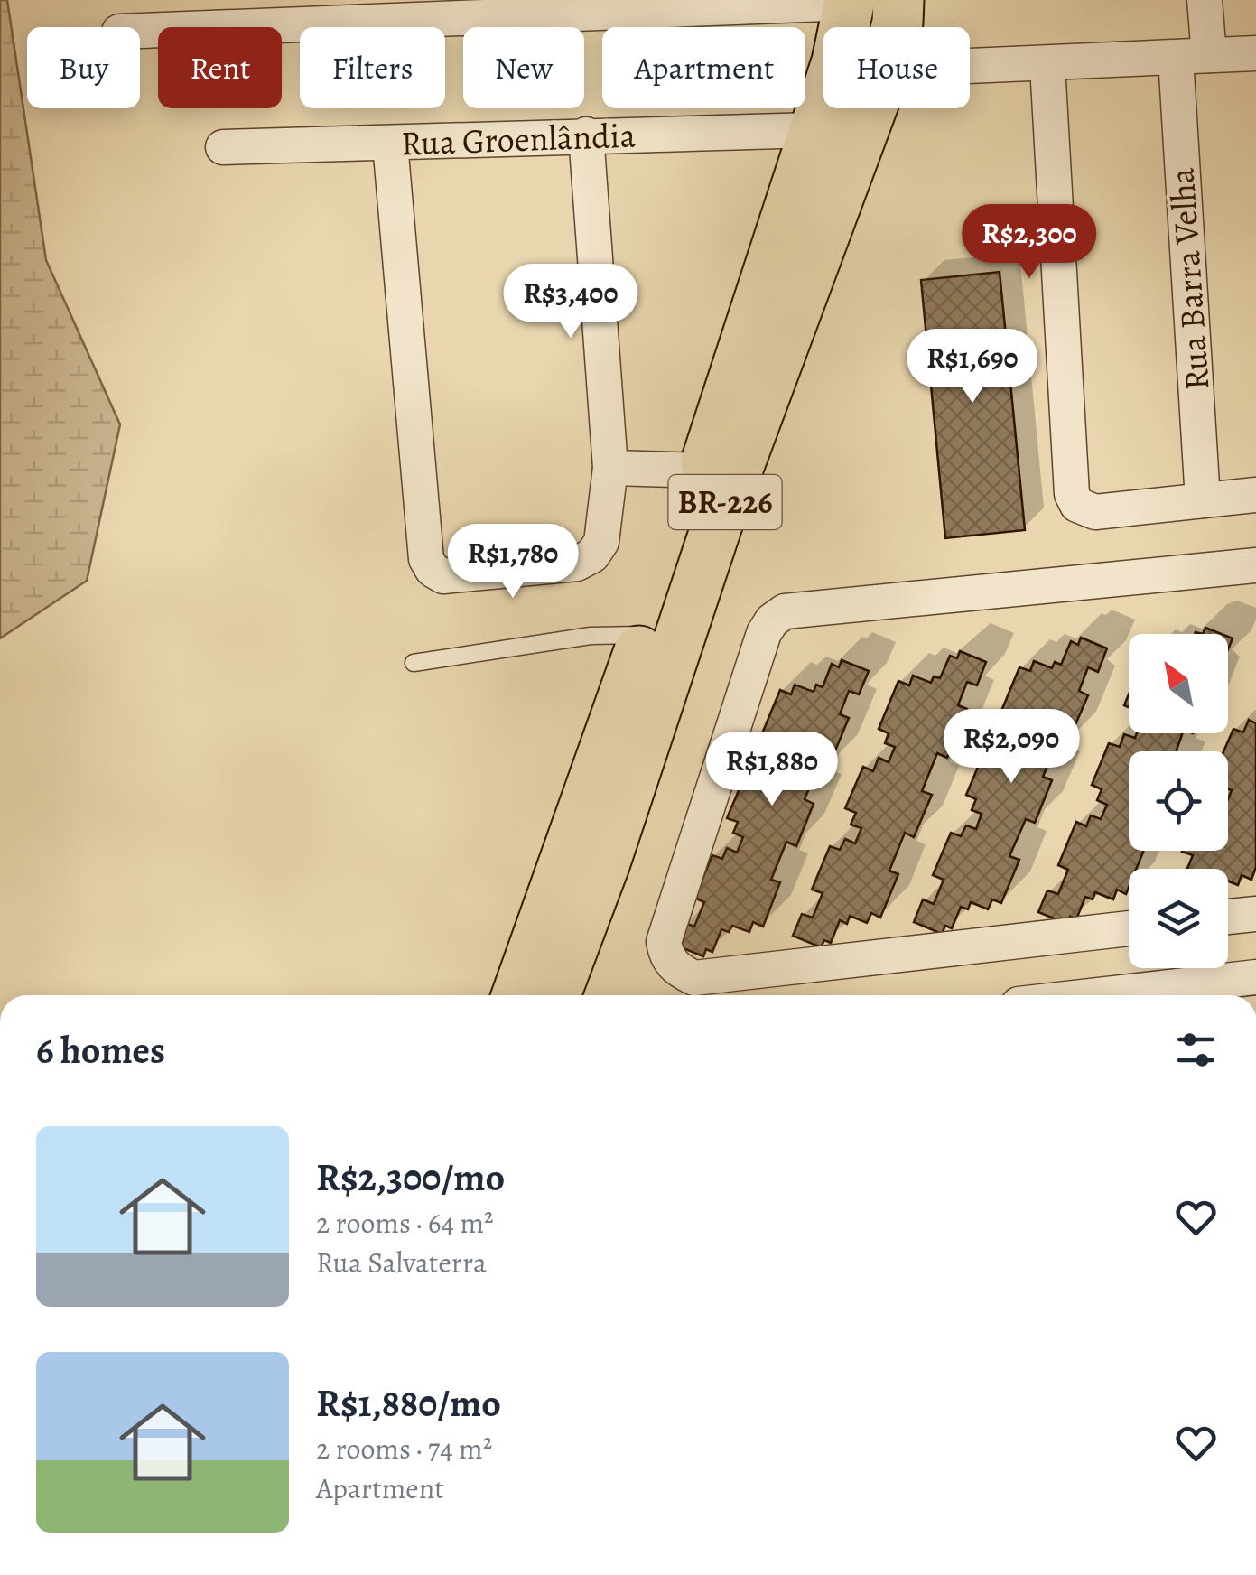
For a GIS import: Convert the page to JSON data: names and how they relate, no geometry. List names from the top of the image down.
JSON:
{
  "streets": {
    "main road": ["BR-226"],
    "street": ["Rua Groenlândia", "Rua Barra Velha"]
  },
  "crossings": [
    ["Rua Groenlândia", "BR-226"]
  ],
  "north": "top left",
  "page": {
    "chip": [
      "Buy",
      "Rent",
      "Filters",
      "New",
      "Apartment",
      "House"
    ],
    "price": [
      "R$2,300",
      "R$3,400",
      "R$1,690",
      "R$1,780",
      "R$2,090",
      "R$1,880"
    ],
    "heading": "6 homes",
    "list": [
      {
        "name": "R$2,300/mo",
        "note": "2 rooms · 64 m² · Rua Salvaterra"
      },
      {
        "name": "R$1,880/mo",
        "note": "2 rooms · 74 m² · Apartment"
      }
    ]
  }
}
